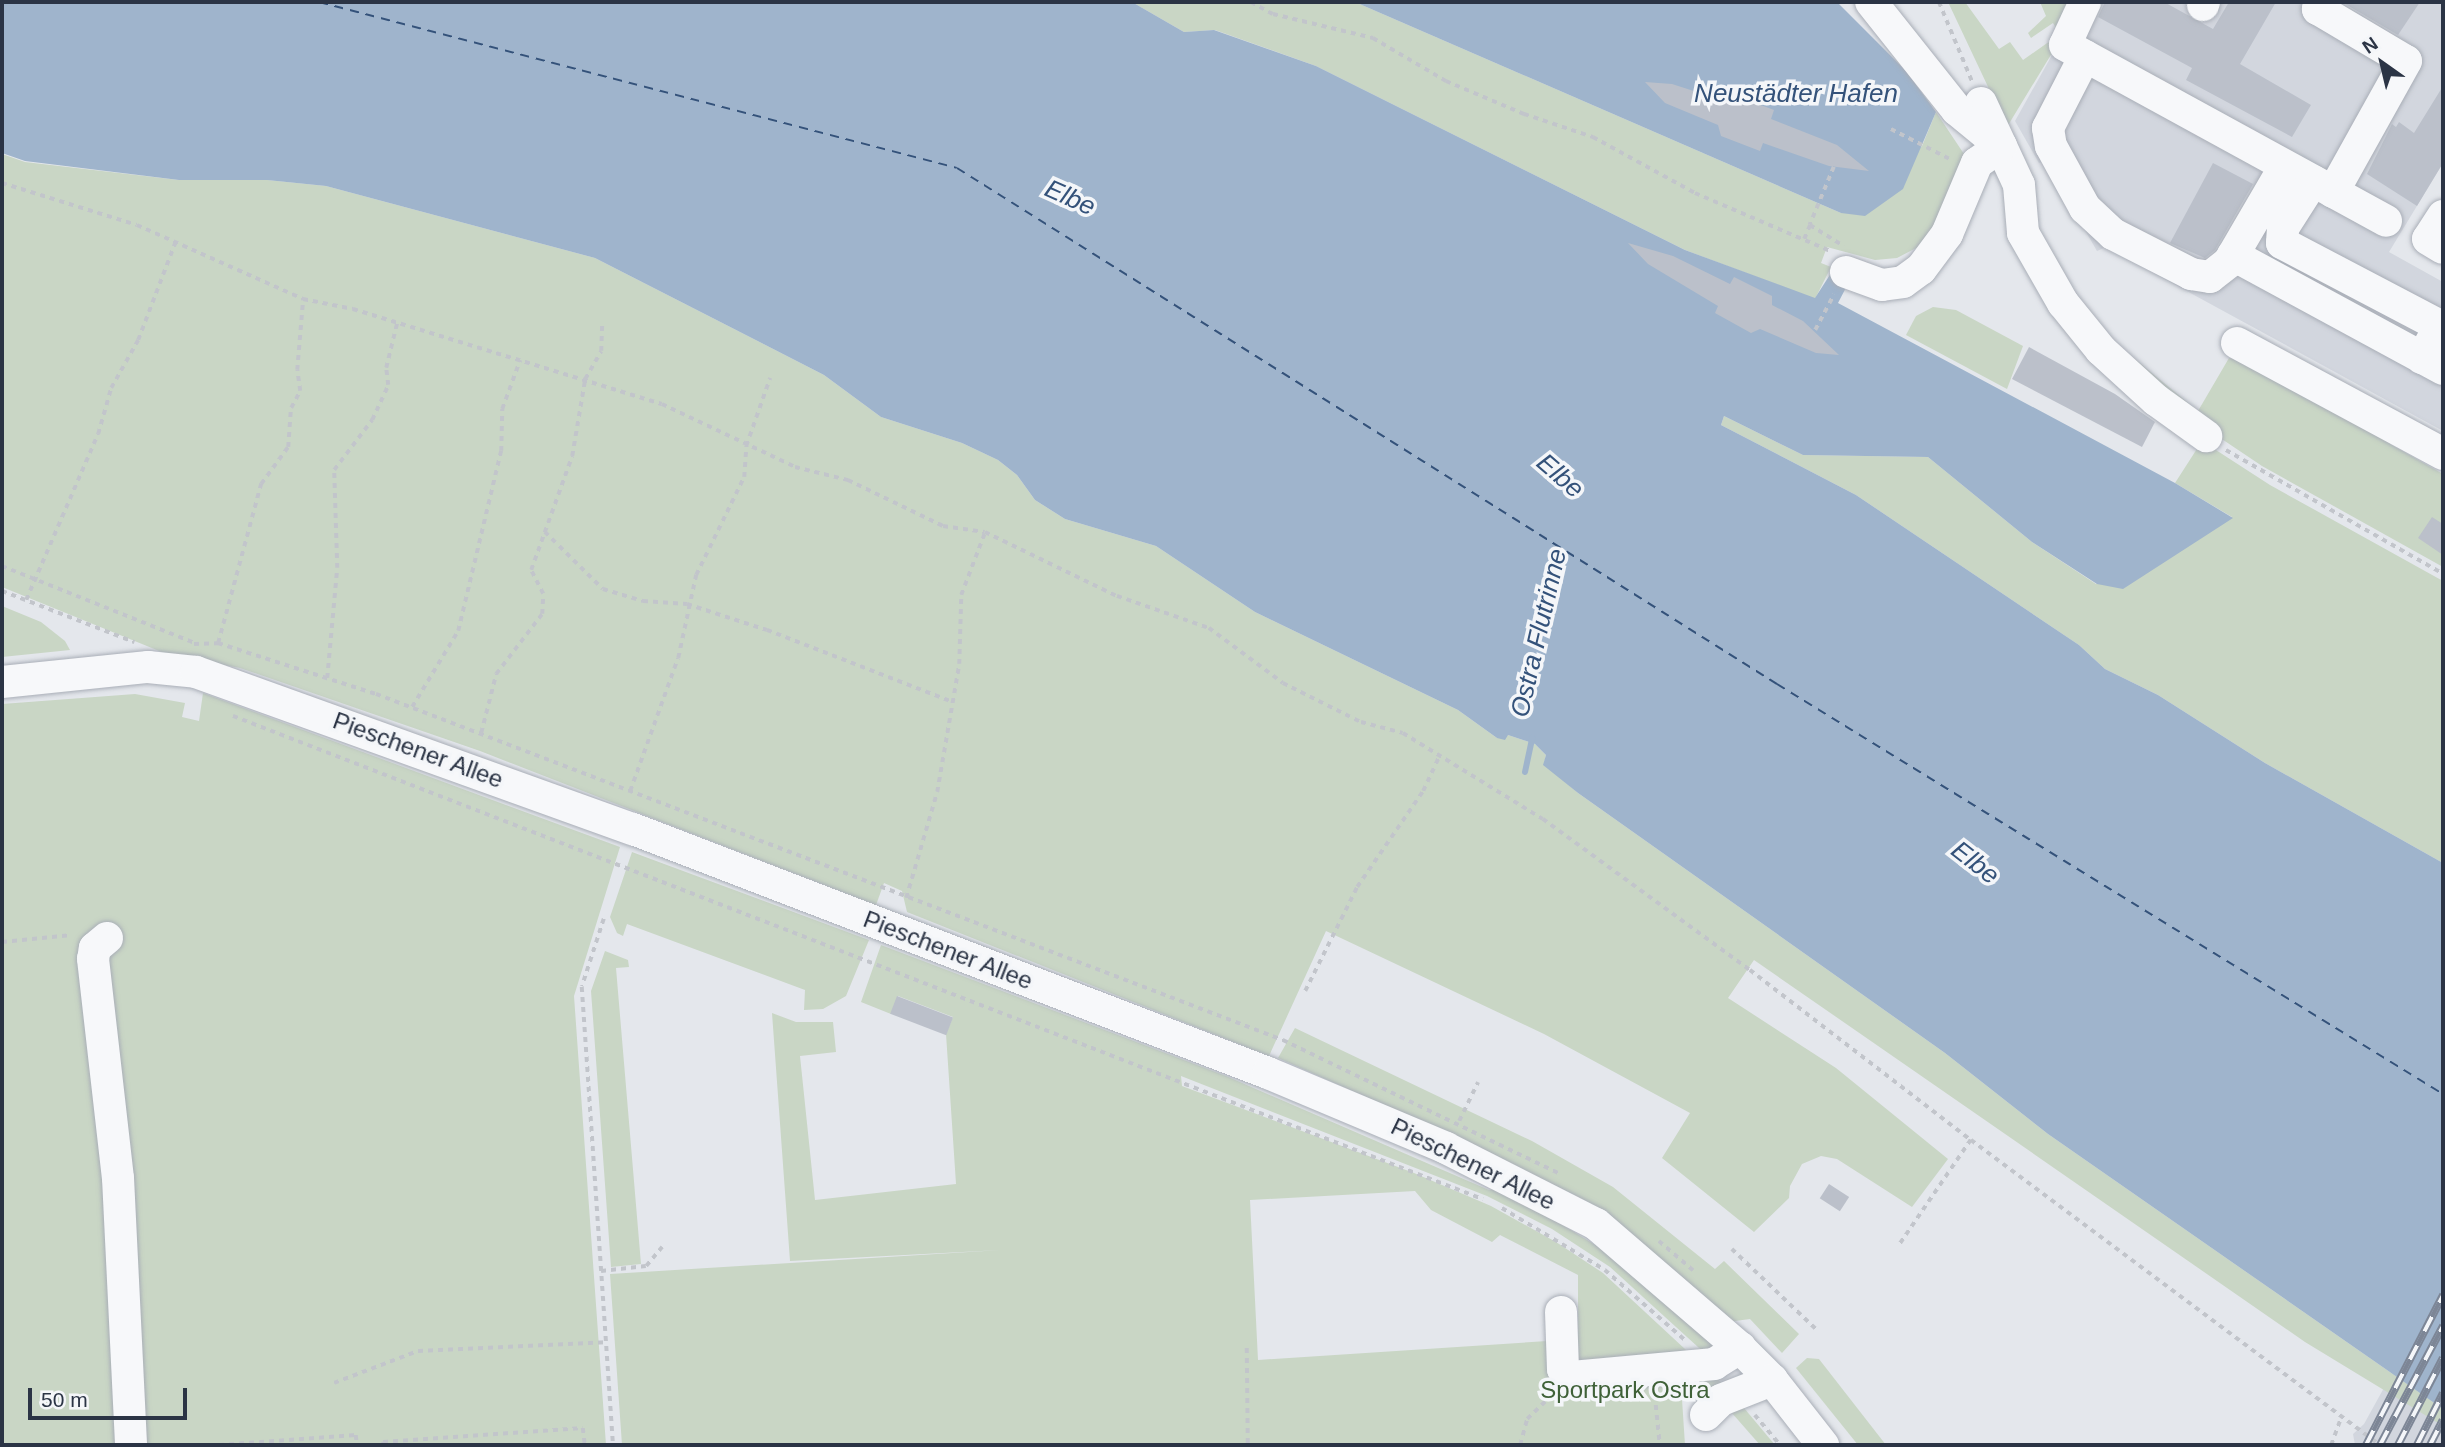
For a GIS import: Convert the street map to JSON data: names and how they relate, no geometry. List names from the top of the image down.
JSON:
{
  "streets": {
    "street": ["Pieschener Allee"]
  },
  "water": ["Neustädter Hafen", "Elbe", "Ostra Flutrinne"],
  "parks": ["Sportpark Ostra"],
  "scale_bar": "50 m",
  "north": "top left"
}
